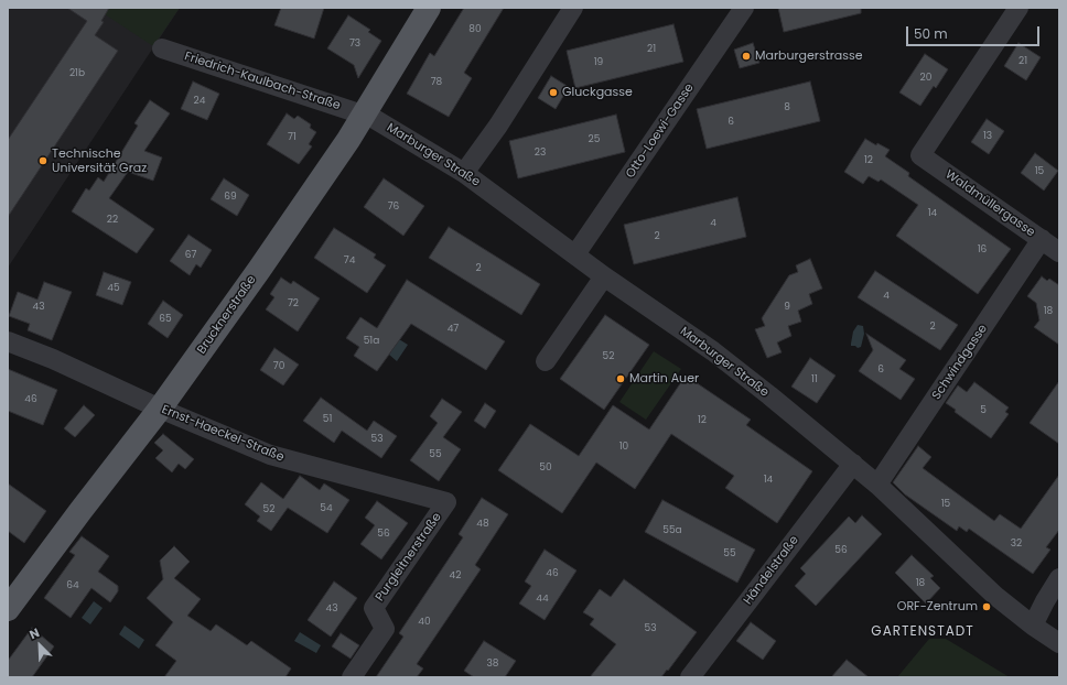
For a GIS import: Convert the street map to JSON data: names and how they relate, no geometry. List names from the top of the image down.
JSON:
{
  "streets": {
    "main road": ["Brucknerstraße"],
    "street": [
      "Friedrich-Kaulbach-Straße",
      "Otto-Loewi-Gasse",
      "Marburger Straße",
      "Waldmüllergasse",
      "Schwindgasse",
      "Ernst-Haeckel-Straße",
      "Purgleitnerstraße",
      "Händelstraße"
    ]
  },
  "crossings": [
    ["Friedrich-Kaulbach-Straße", "Marburger Straße"],
    ["Friedrich-Kaulbach-Straße", "Brucknerstraße"],
    ["Otto-Loewi-Gasse", "Marburger Straße"],
    ["Marburger Straße", "Brucknerstraße"],
    ["Marburger Straße", "Schwindgasse"],
    ["Marburger Straße", "Händelstraße"],
    ["Waldmüllergasse", "Schwindgasse"],
    ["Brucknerstraße", "Ernst-Haeckel-Straße"],
    ["Ernst-Haeckel-Straße", "Purgleitnerstraße"]
  ],
  "districts": ["GARTENSTADT"],
  "places": [
    "Marburgerstrasse",
    "Gluckgasse",
    "Technische Universität Graz",
    "Martin Auer",
    "ORF-Zentrum"
  ],
  "house_numbers": [
    "80",
    "73",
    "21",
    "21",
    "19",
    "21b",
    "20",
    "78",
    "24",
    "8",
    "6",
    "13",
    "71",
    "25",
    "23",
    "12",
    "15",
    "69",
    "76",
    "14",
    "22",
    "4",
    "2",
    "16",
    "67",
    "74",
    "2",
    "45",
    "4",
    "72",
    "43",
    "9",
    "18",
    "65",
    "2",
    "47",
    "51a",
    "52",
    "70",
    "6",
    "11",
    "46",
    "5",
    "51",
    "12",
    "53",
    "10",
    "55",
    "50",
    "14",
    "15",
    "54",
    "52",
    "48",
    "55a",
    "56",
    "32",
    "56",
    "55",
    "46",
    "42",
    "18",
    "64",
    "44",
    "43",
    "40",
    "53",
    "38"
  ],
  "scale_bar": "50 m",
  "north": "top left"
}
